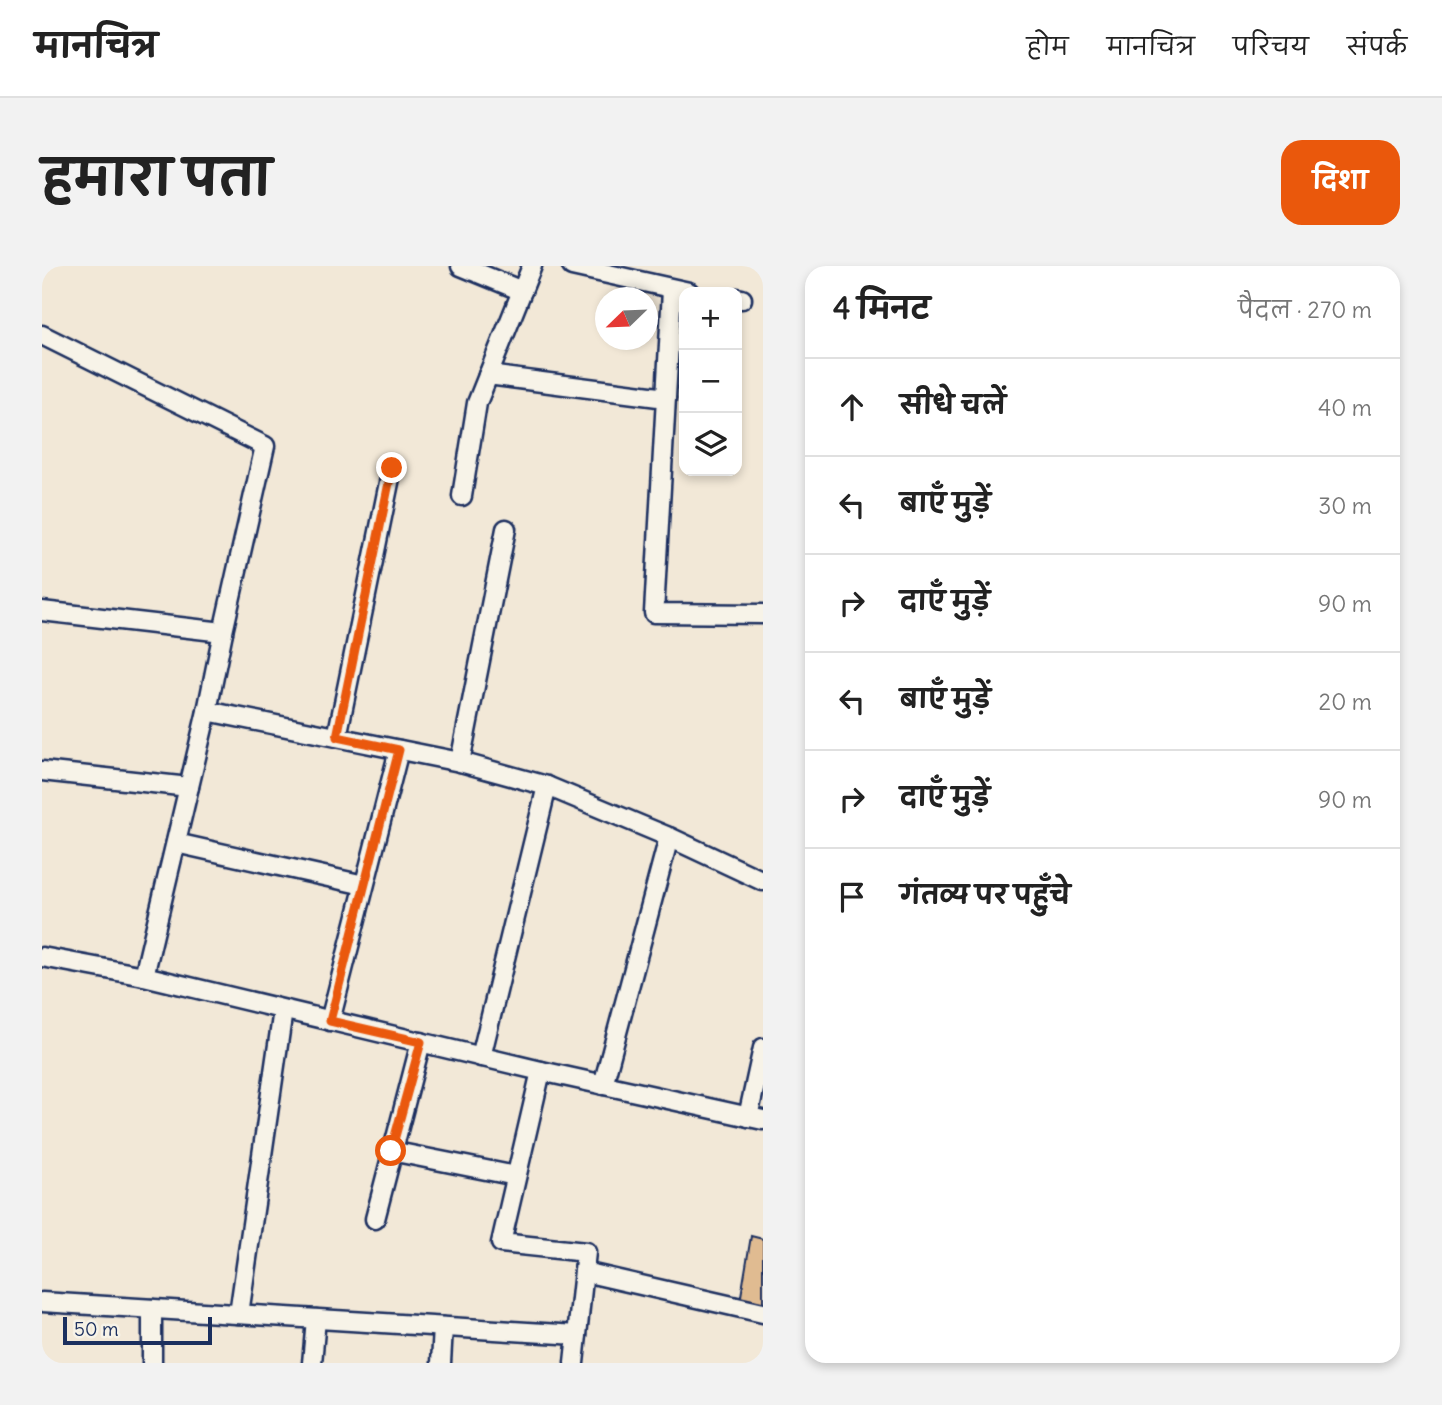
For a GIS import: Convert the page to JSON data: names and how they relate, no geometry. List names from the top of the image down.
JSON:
{
  "scale_bar": "50 m",
  "north": "bottom left",
  "page": {
    "header": "मानचित्र",
    "nav": [
      "होम",
      "मानचित्र",
      "परिचय",
      "संपर्क"
    ],
    "title": "हमारा पता",
    "buttons": "दिशा",
    "heading": ["4 मिनट", "पैदल · 270 m"],
    "map_buttons": ["+", "−"],
    "list": [
      ["सीधे चलें", "40 m"],
      ["बाएँ मुड़ें", "30 m"],
      ["दाएँ मुड़ें", "90 m"],
      ["बाएँ मुड़ें", "20 m"],
      ["दाएँ मुड़ें", "90 m"],
      "गंतव्य पर पहुँचे"
    ],
    "scale": "50 m"
  }
}
